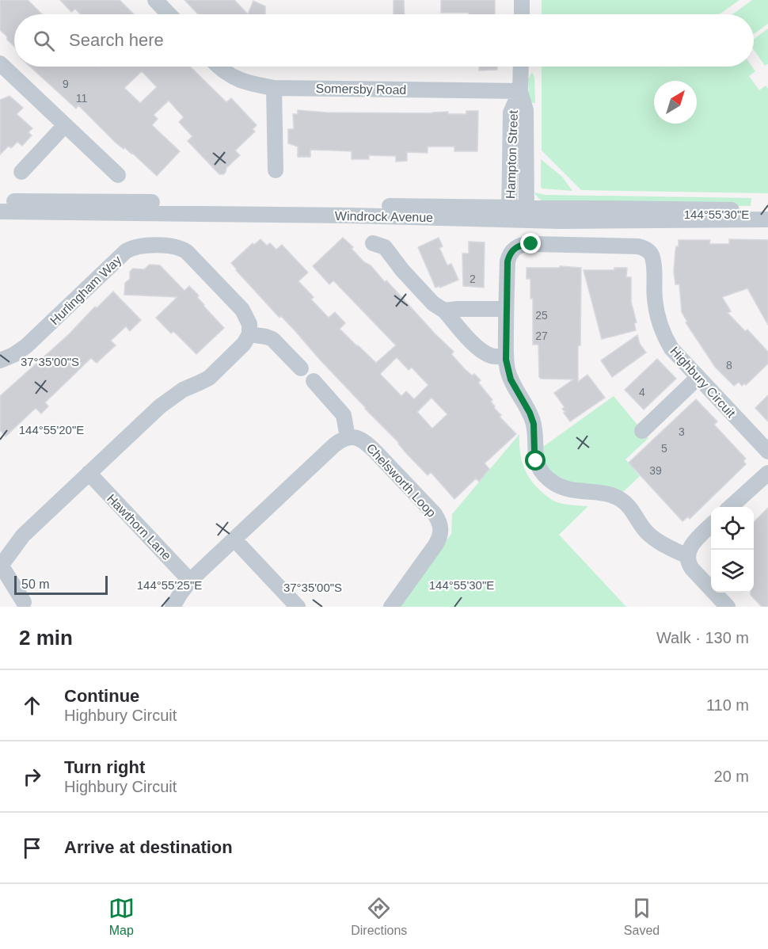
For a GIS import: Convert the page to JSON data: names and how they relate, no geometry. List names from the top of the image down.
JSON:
{
  "streets": {
    "street": [
      "Somersby Road",
      "Hampton Street",
      "Windrock Avenue",
      "Hurlingham Way",
      "Highbury Circuit",
      "Chelsworth Loop",
      "Hawthorn Lane"
    ]
  },
  "crossings": [
    ["Somersby Road", "Hampton Street"],
    ["Hampton Street", "Windrock Avenue"]
  ],
  "house_numbers": [
    "9",
    "11",
    "2",
    "25",
    "27",
    "8",
    "4",
    "3",
    "5",
    "39"
  ],
  "scale_bar": "50 m",
  "north": "top right",
  "page": {
    "search": "Search here",
    "scale": "50 m",
    "heading": ["2 min", "Walk · 130 m"],
    "list": [
      ["Continue", "Highbury Circuit", "110 m"],
      ["Turn right", "Highbury Circuit", "20 m"],
      "Arrive at destination"
    ],
    "nav": ["Map", "Directions", "Saved"]
  },
  "coordinates": [
    "144°55'30\"E",
    "37°35'00\"S",
    "144°55'20\"E",
    "144°55'25\"E"
  ]
}
